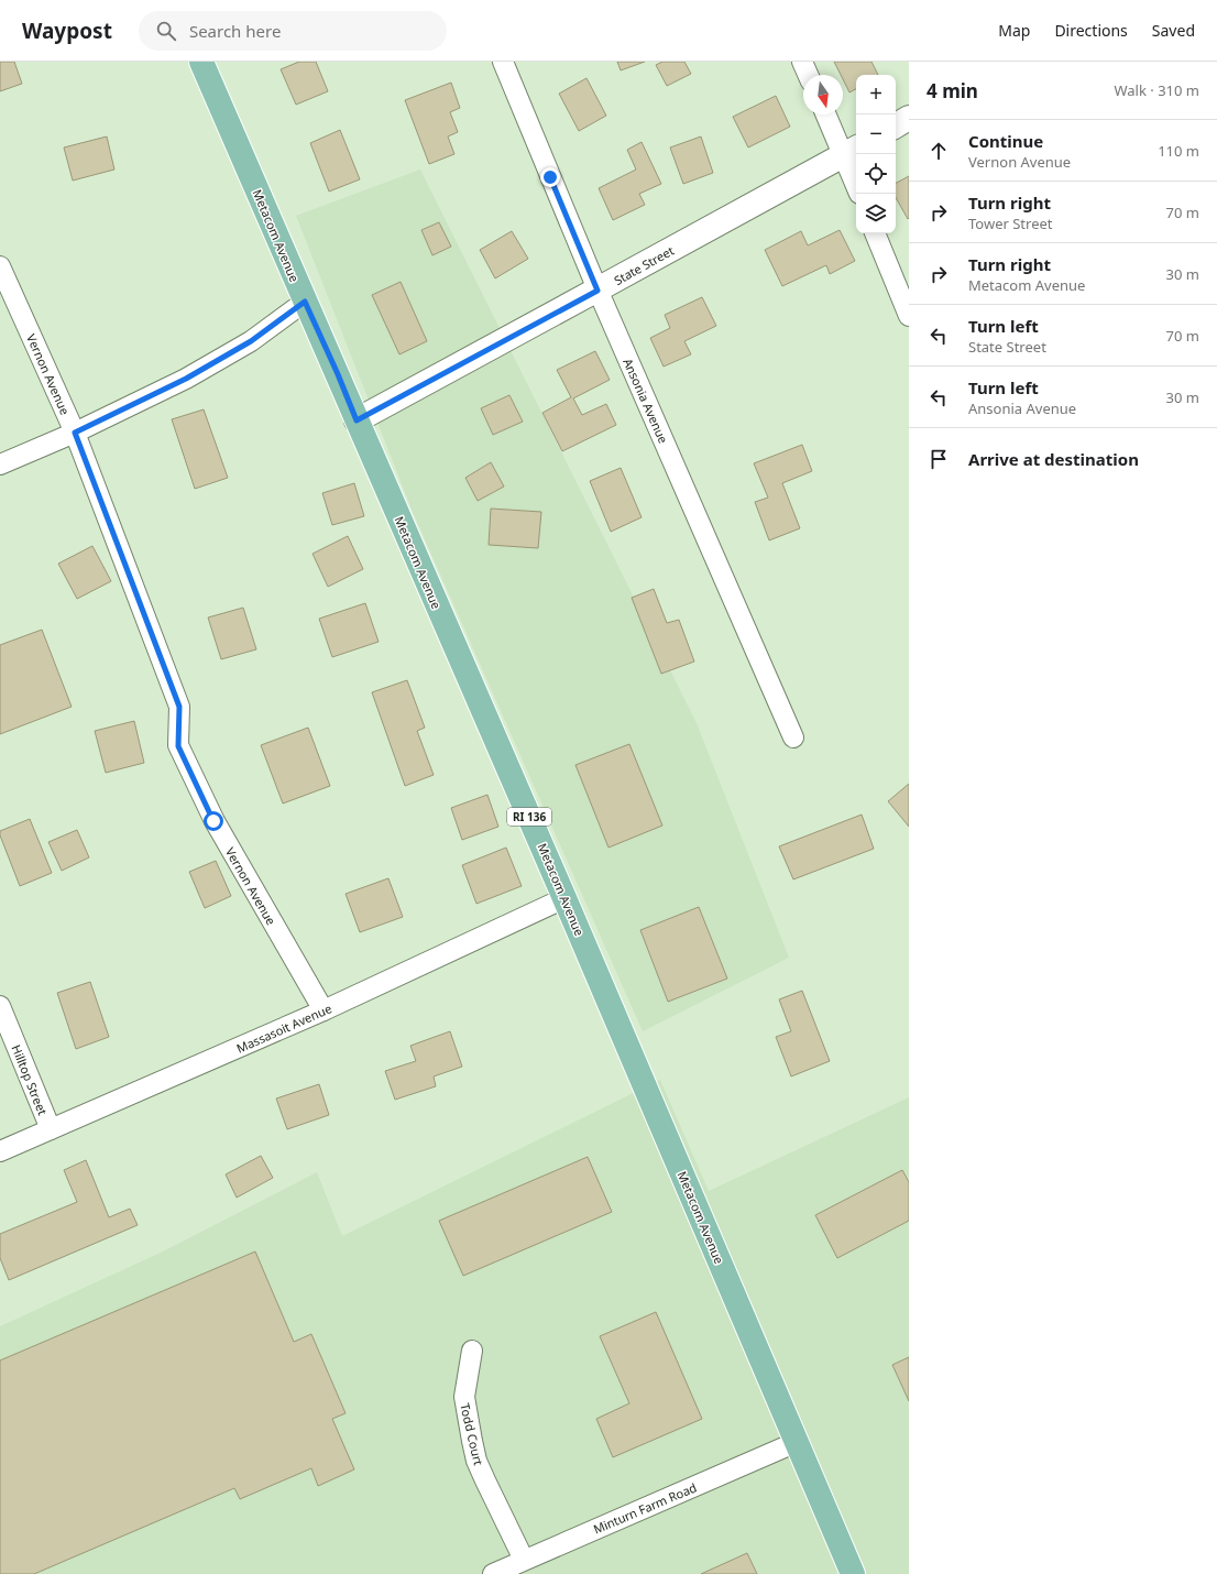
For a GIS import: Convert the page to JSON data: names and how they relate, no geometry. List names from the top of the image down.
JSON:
{
  "streets": {
    "main road": ["Metacom Avenue", "RI 136"],
    "street": [
      "State Street",
      "Vernon Avenue",
      "Ansonia Avenue",
      "Massasoit Avenue",
      "Hilltop Street",
      "Todd Court",
      "Minturn Farm Road"
    ]
  },
  "crossings": [
    ["Metacom Avenue", "State Street"],
    ["Metacom Avenue", "Massasoit Avenue"],
    ["Metacom Avenue", "Minturn Farm Road"],
    ["State Street", "Ansonia Avenue"],
    ["Vernon Avenue", "Massasoit Avenue"],
    ["Massasoit Avenue", "Hilltop Street"],
    ["Todd Court", "Minturn Farm Road"]
  ],
  "north": "bottom",
  "page": {
    "header": "Waypost",
    "search": "Search here",
    "nav": ["Map", "Directions", "Saved"],
    "heading": ["4 min", "Walk · 310 m"],
    "map_buttons": ["+", "−"],
    "list": [
      ["Continue", "Vernon Avenue", "110 m"],
      ["Turn right", "Tower Street", "70 m"],
      ["Turn right", "Metacom Avenue", "30 m"],
      ["Turn left", "State Street", "70 m"],
      ["Turn left", "Ansonia Avenue", "30 m"],
      "Arrive at destination"
    ]
  }
}
